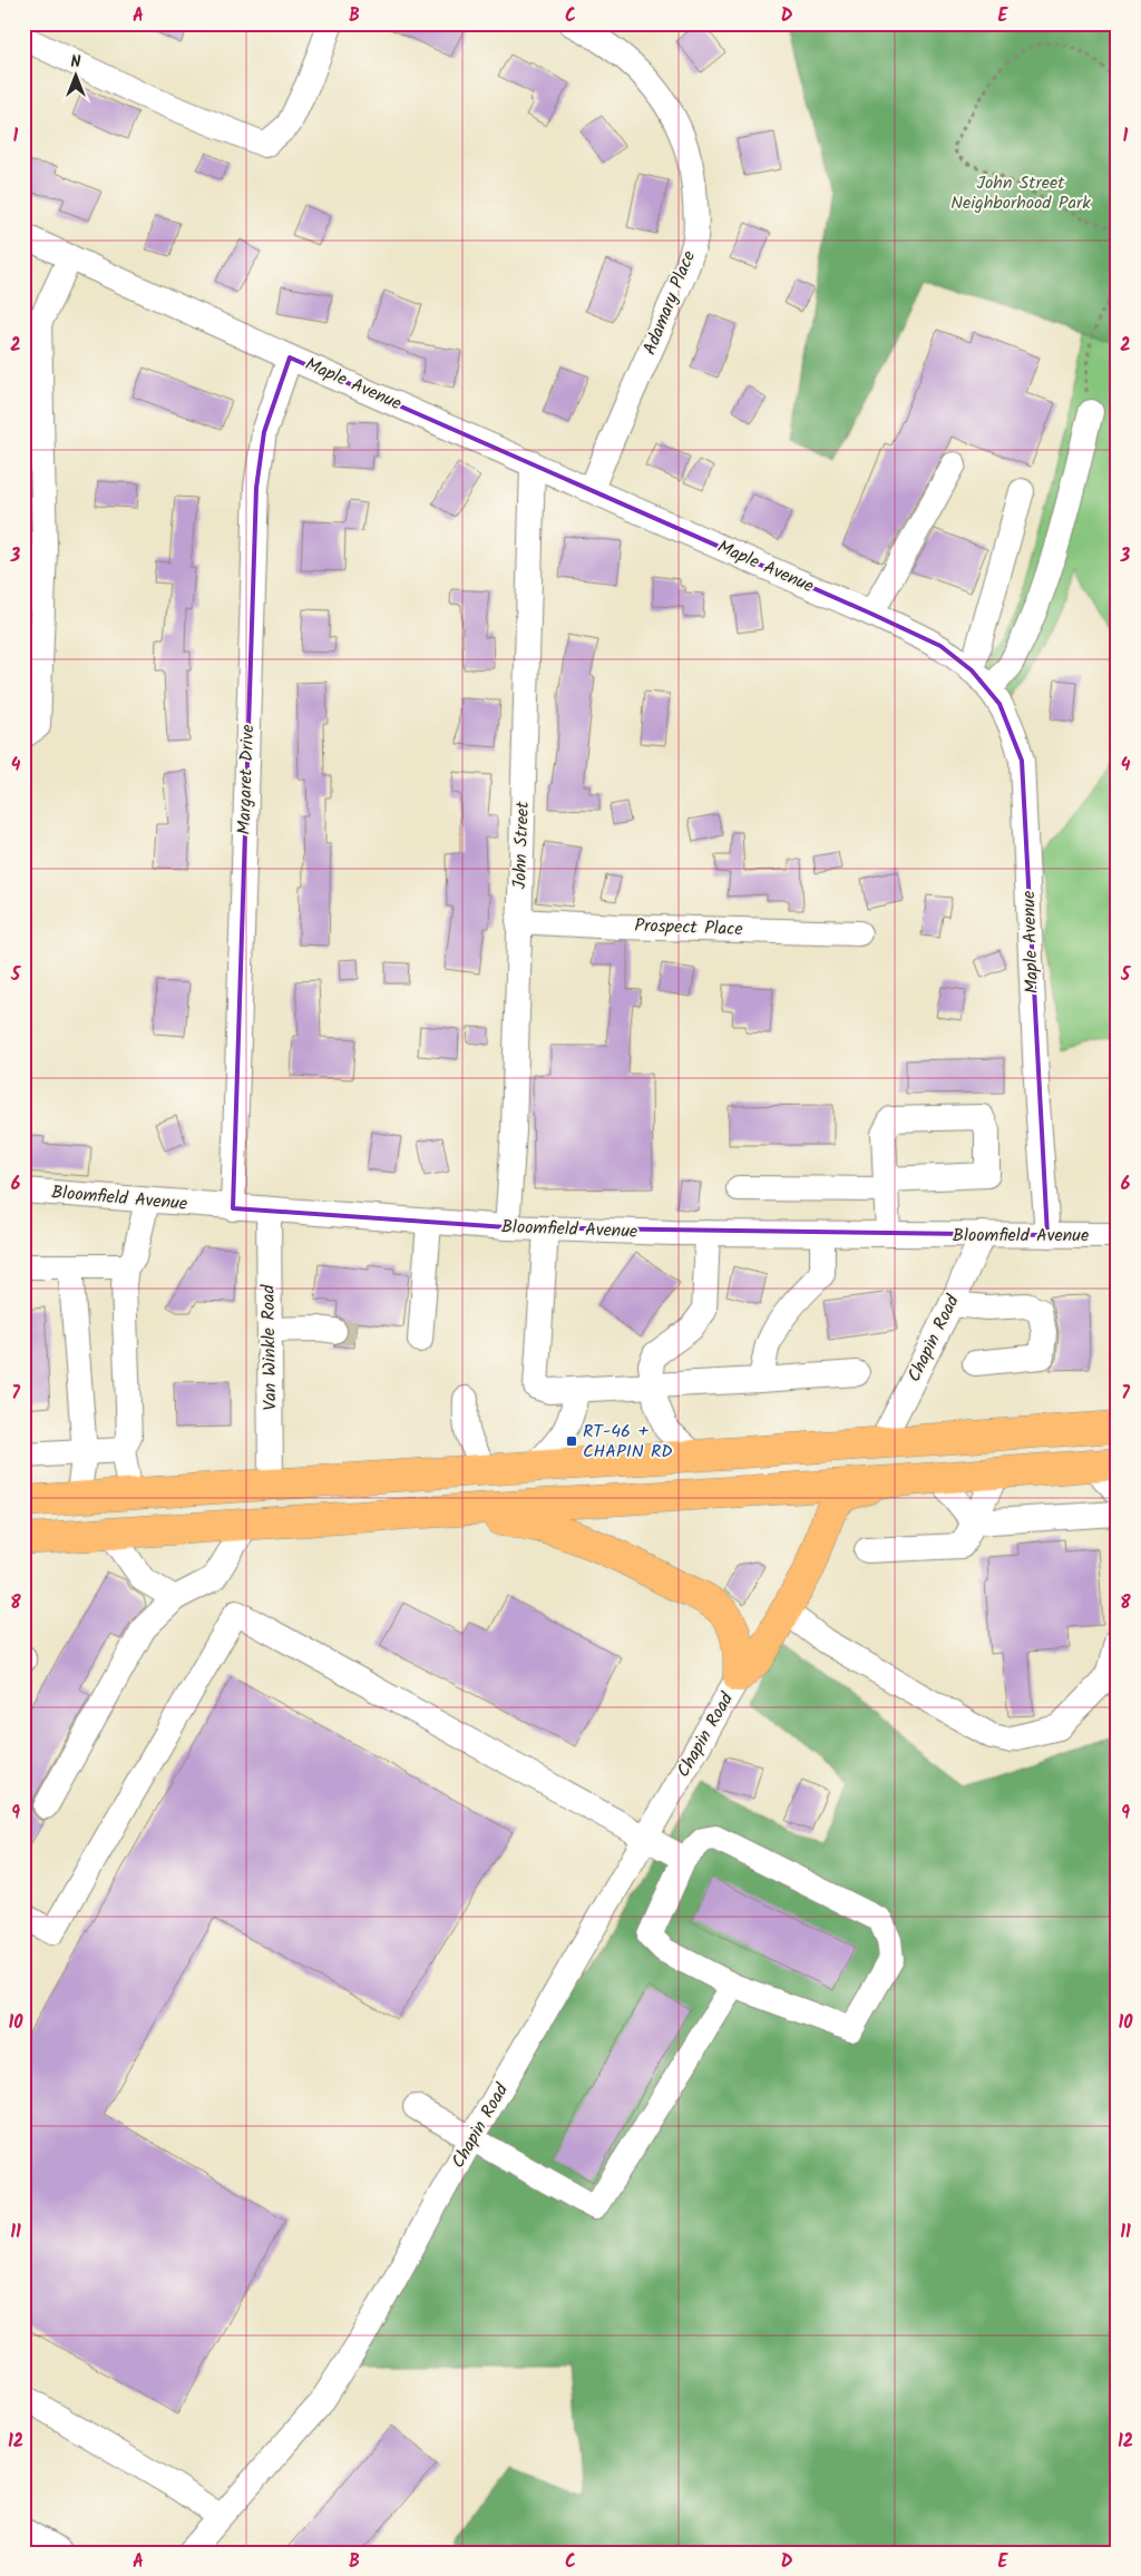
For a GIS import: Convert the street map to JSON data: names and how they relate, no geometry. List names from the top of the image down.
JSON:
{
  "streets": {
    "street": [
      "Adamary Place",
      "Maple Avenue",
      "Margaret Drive",
      "John Street",
      "Prospect Place",
      "Bloomfield Avenue",
      "Chapin Road",
      "Van Winkle Road"
    ]
  },
  "crossings": [
    ["Adamary Place", "Maple Avenue"],
    ["Maple Avenue", "Margaret Drive"],
    ["Maple Avenue", "John Street"],
    ["Maple Avenue", "Bloomfield Avenue"],
    ["Margaret Drive", "Bloomfield Avenue"],
    ["John Street", "Prospect Place"],
    ["John Street", "Bloomfield Avenue"],
    ["Bloomfield Avenue", "Chapin Road"],
    ["Bloomfield Avenue", "Van Winkle Road"]
  ],
  "parks": ["John Street Neighborhood Park"],
  "places": {
    "transit": ["RT-46 + CHAPIN RD"]
  },
  "north": "top",
  "grid": {
    "columns": [
      "A",
      "B",
      "C",
      "D",
      "E"
    ],
    "rows": [
      "1",
      "2",
      "3",
      "4",
      "5",
      "6",
      "7",
      "8",
      "9",
      "10",
      "11",
      "12"
    ]
  }
}
